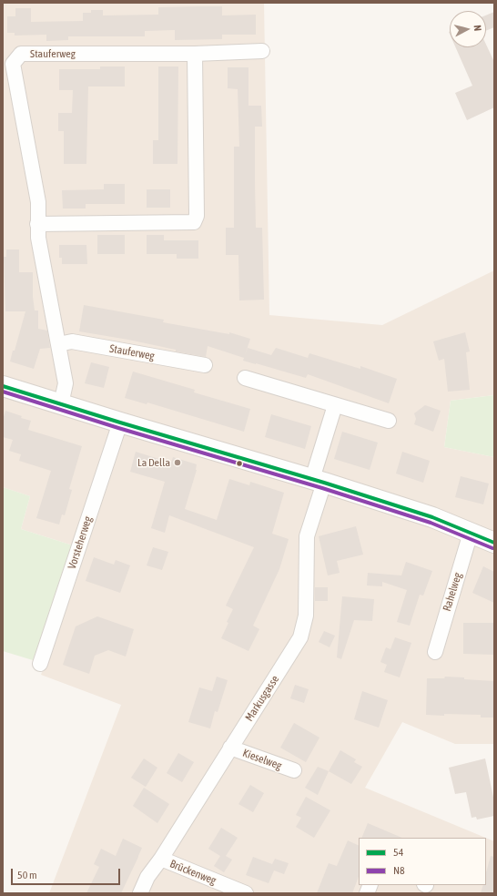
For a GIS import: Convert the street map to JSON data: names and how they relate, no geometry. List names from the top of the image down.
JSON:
{
  "streets": {
    "street": [
      "Stauferweg",
      "Vorsteherweg",
      "Rahelweg",
      "Markusgasse",
      "Kieselweg",
      "Brückenweg"
    ]
  },
  "crossings": [
    ["Markusgasse", "Kieselweg"],
    ["Markusgasse", "Brückenweg"]
  ],
  "places": ["La Della"],
  "lines": ["transit line 54", "transit line N8"],
  "legend": ["54", "N8"],
  "scale_bar": "50 m",
  "north": "right"
}
